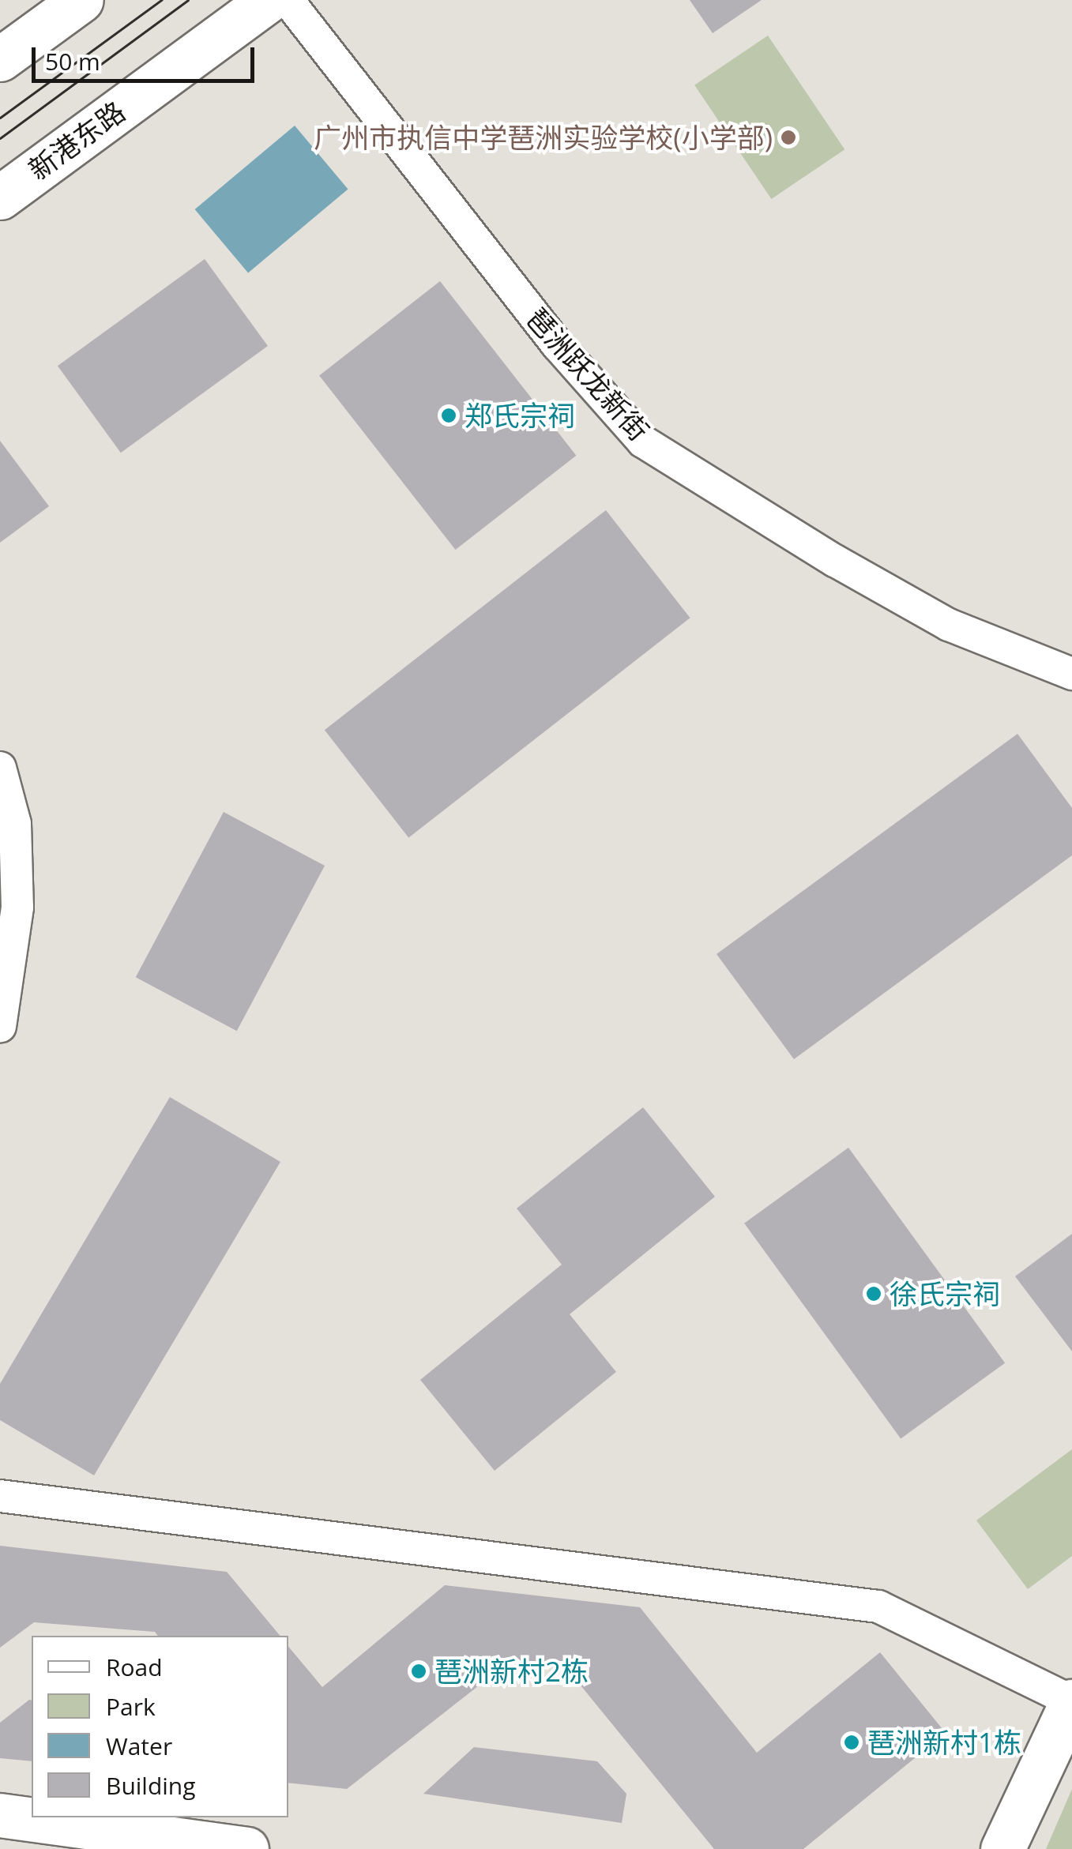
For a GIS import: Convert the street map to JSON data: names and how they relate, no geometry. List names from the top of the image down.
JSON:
{
  "streets": {
    "main road": ["新港东路"],
    "street": ["琶洲跃龙新街"]
  },
  "places": [
    "广州市执信中学琶洲实验学校(小学部)",
    "郑氏宗祠",
    "徐氏宗祠",
    "琶洲新村2栋",
    "琶洲新村1栋"
  ],
  "legend": [
    "Road",
    "Park",
    "Water",
    "Building"
  ],
  "scale_bar": "50 m"
}
